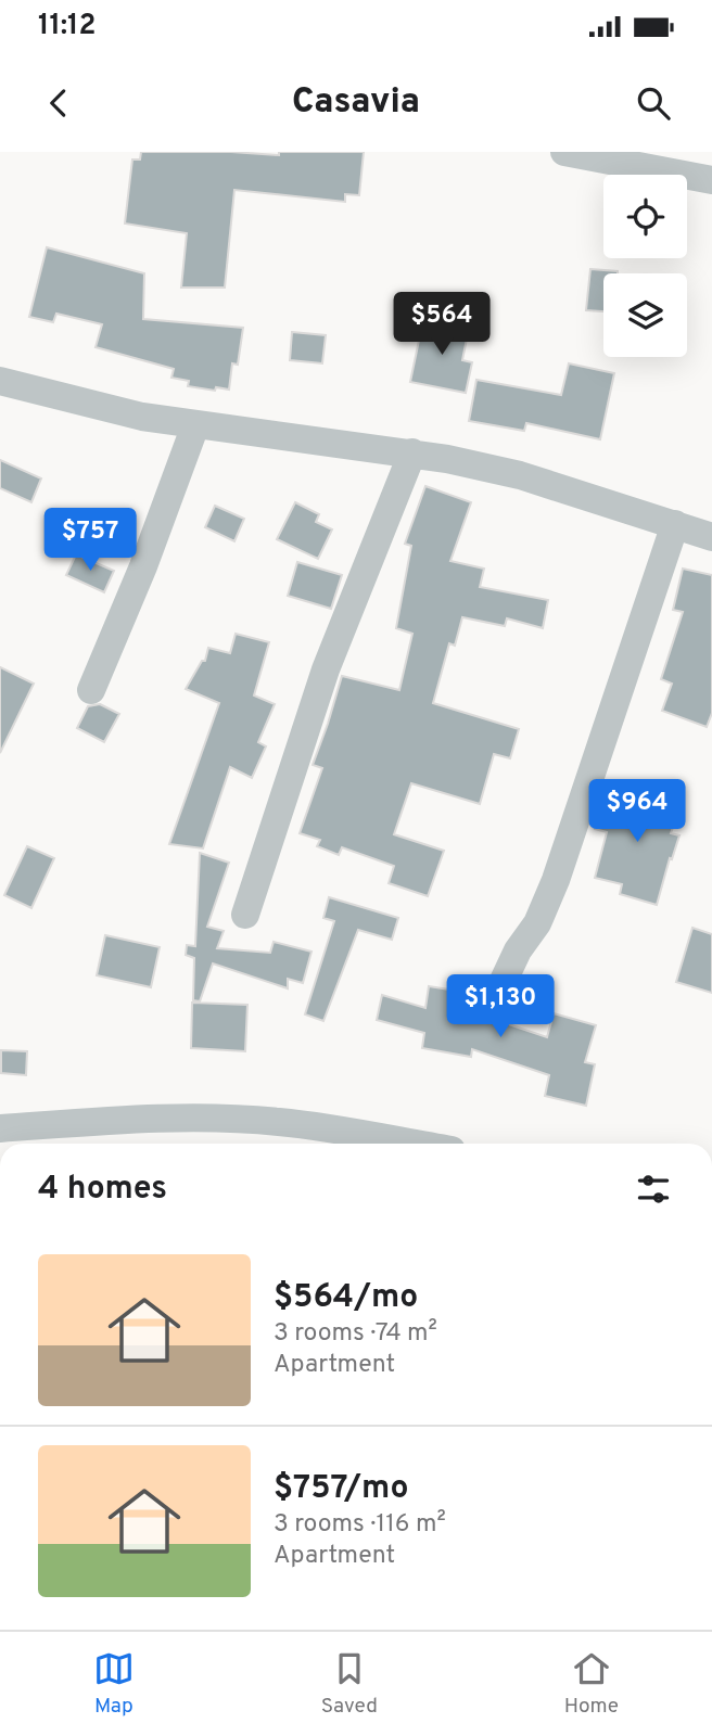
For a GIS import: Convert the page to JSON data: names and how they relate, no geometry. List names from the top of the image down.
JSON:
{
  "page": {
    "status": "11:12",
    "header": "Casavia",
    "price": [
      "$564",
      "$757",
      "$964",
      "$1,130"
    ],
    "heading": "4 homes",
    "list": [
      {
        "name": "$564/mo",
        "note": "3 rooms · 74 m² · Apartment"
      },
      {
        "name": "$757/mo",
        "note": "3 rooms · 116 m² · Apartment"
      }
    ],
    "tabs": ["Map", "Saved", "Home"]
  }
}
